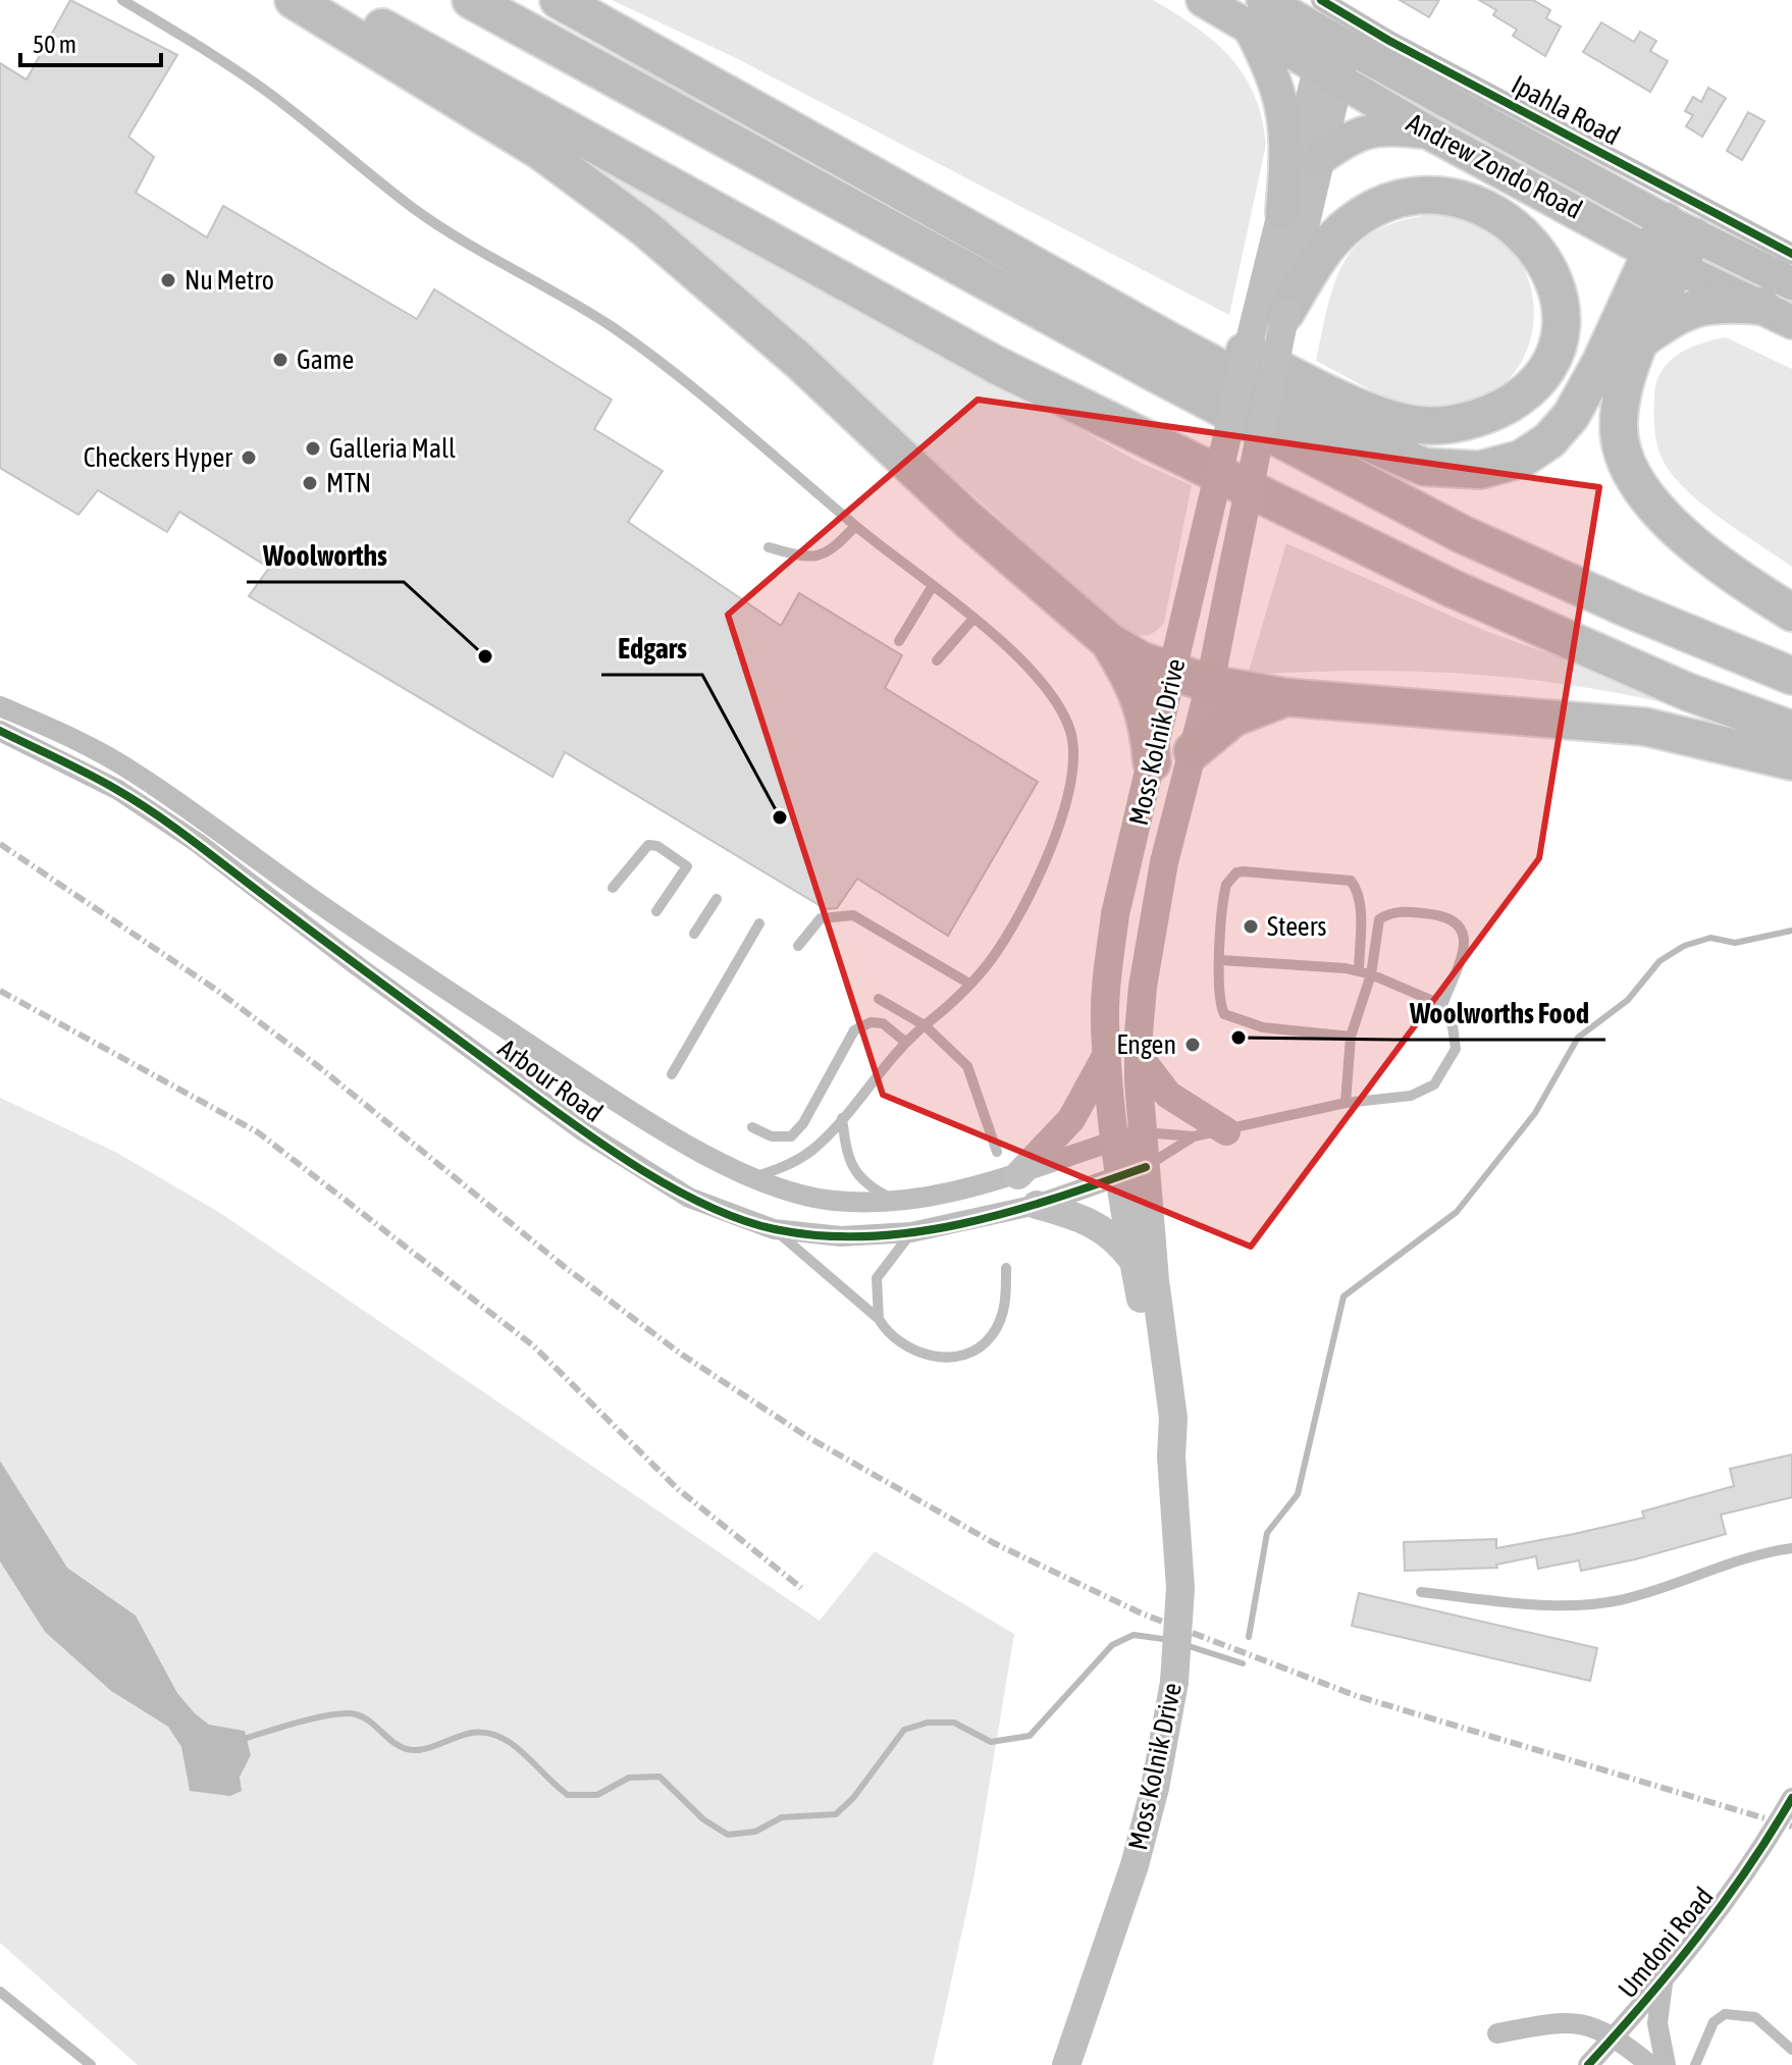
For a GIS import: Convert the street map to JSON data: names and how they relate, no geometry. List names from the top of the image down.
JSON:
{
  "streets": {
    "main road": ["Andrew Zondo Road", "Moss Kolnik Drive"],
    "street": ["Ipahla Road", "Arbour Road", "Umdoni Road"]
  },
  "crossings": [
    ["Andrew Zondo Road", "Moss Kolnik Drive"],
    ["Moss Kolnik Drive", "Arbour Road"]
  ],
  "places": [
    "Nu Metro",
    "Game",
    "Galleria Mall",
    "Checkers Hyper",
    "MTN",
    "Woolworths",
    "Edgars",
    "Steers",
    "Woolworths Food",
    "Engen"
  ],
  "scale_bar": "50 m"
}
